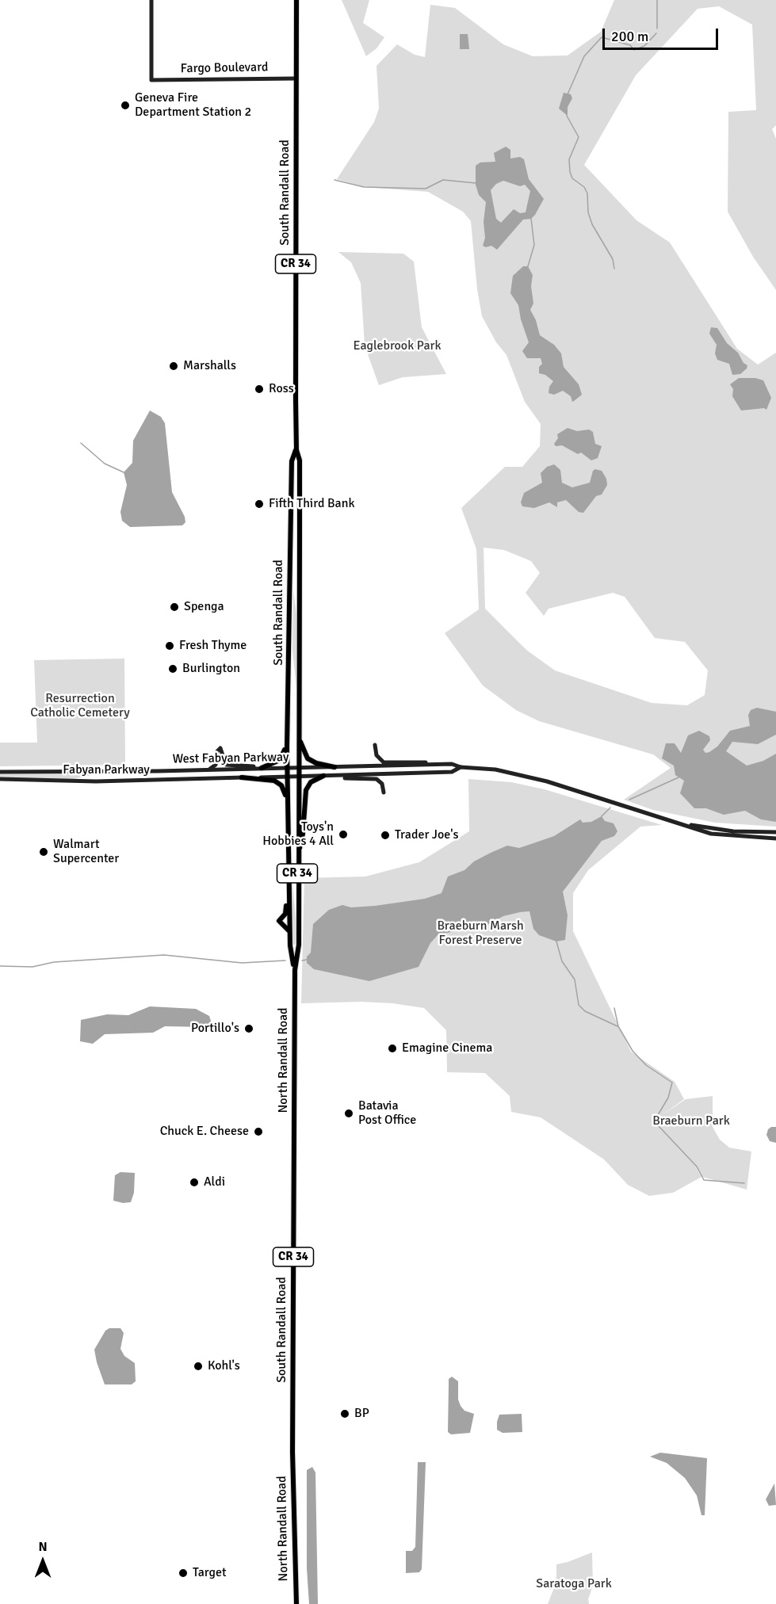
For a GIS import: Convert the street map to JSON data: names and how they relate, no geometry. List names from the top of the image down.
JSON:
{
  "streets": {
    "main road": [
      "Fargo Boulevard",
      "South Randall Road",
      "CR 34",
      "West Fabyan Parkway",
      "Fabyan Parkway",
      "North Randall Road"
    ]
  },
  "crossings": [
    ["Fargo Boulevard", "South Randall Road"],
    ["Fargo Boulevard", "CR 34"],
    ["South Randall Road", "CR 34"],
    ["South Randall Road", "West Fabyan Parkway"],
    ["South Randall Road", "Fabyan Parkway"],
    ["South Randall Road", "North Randall Road"],
    ["West Fabyan Parkway", "Fabyan Parkway"],
    ["West Fabyan Parkway", "North Randall Road"],
    ["Fabyan Parkway", "North Randall Road"]
  ],
  "parks": [
    "Eaglebrook Park",
    "Resurrection Catholic Cemetery",
    "Braeburn Marsh Forest Preserve",
    "Braeburn Park",
    "Saratoga Park"
  ],
  "places": [
    "Geneva Fire Department Station 2",
    "Marshalls",
    "Ross",
    "Fifth Third Bank",
    "Spenga",
    "Fresh Thyme",
    "Burlington",
    "Toys'n Hobbies 4 All",
    "Trader Joe's",
    "Walmart Supercenter",
    "Portillo's",
    "Emagine Cinema",
    "Batavia Post Office",
    "Chuck E. Cheese",
    "Aldi",
    "Kohl's",
    "BP",
    "Target"
  ],
  "scale_bar": "200 m",
  "north": "top"
}
